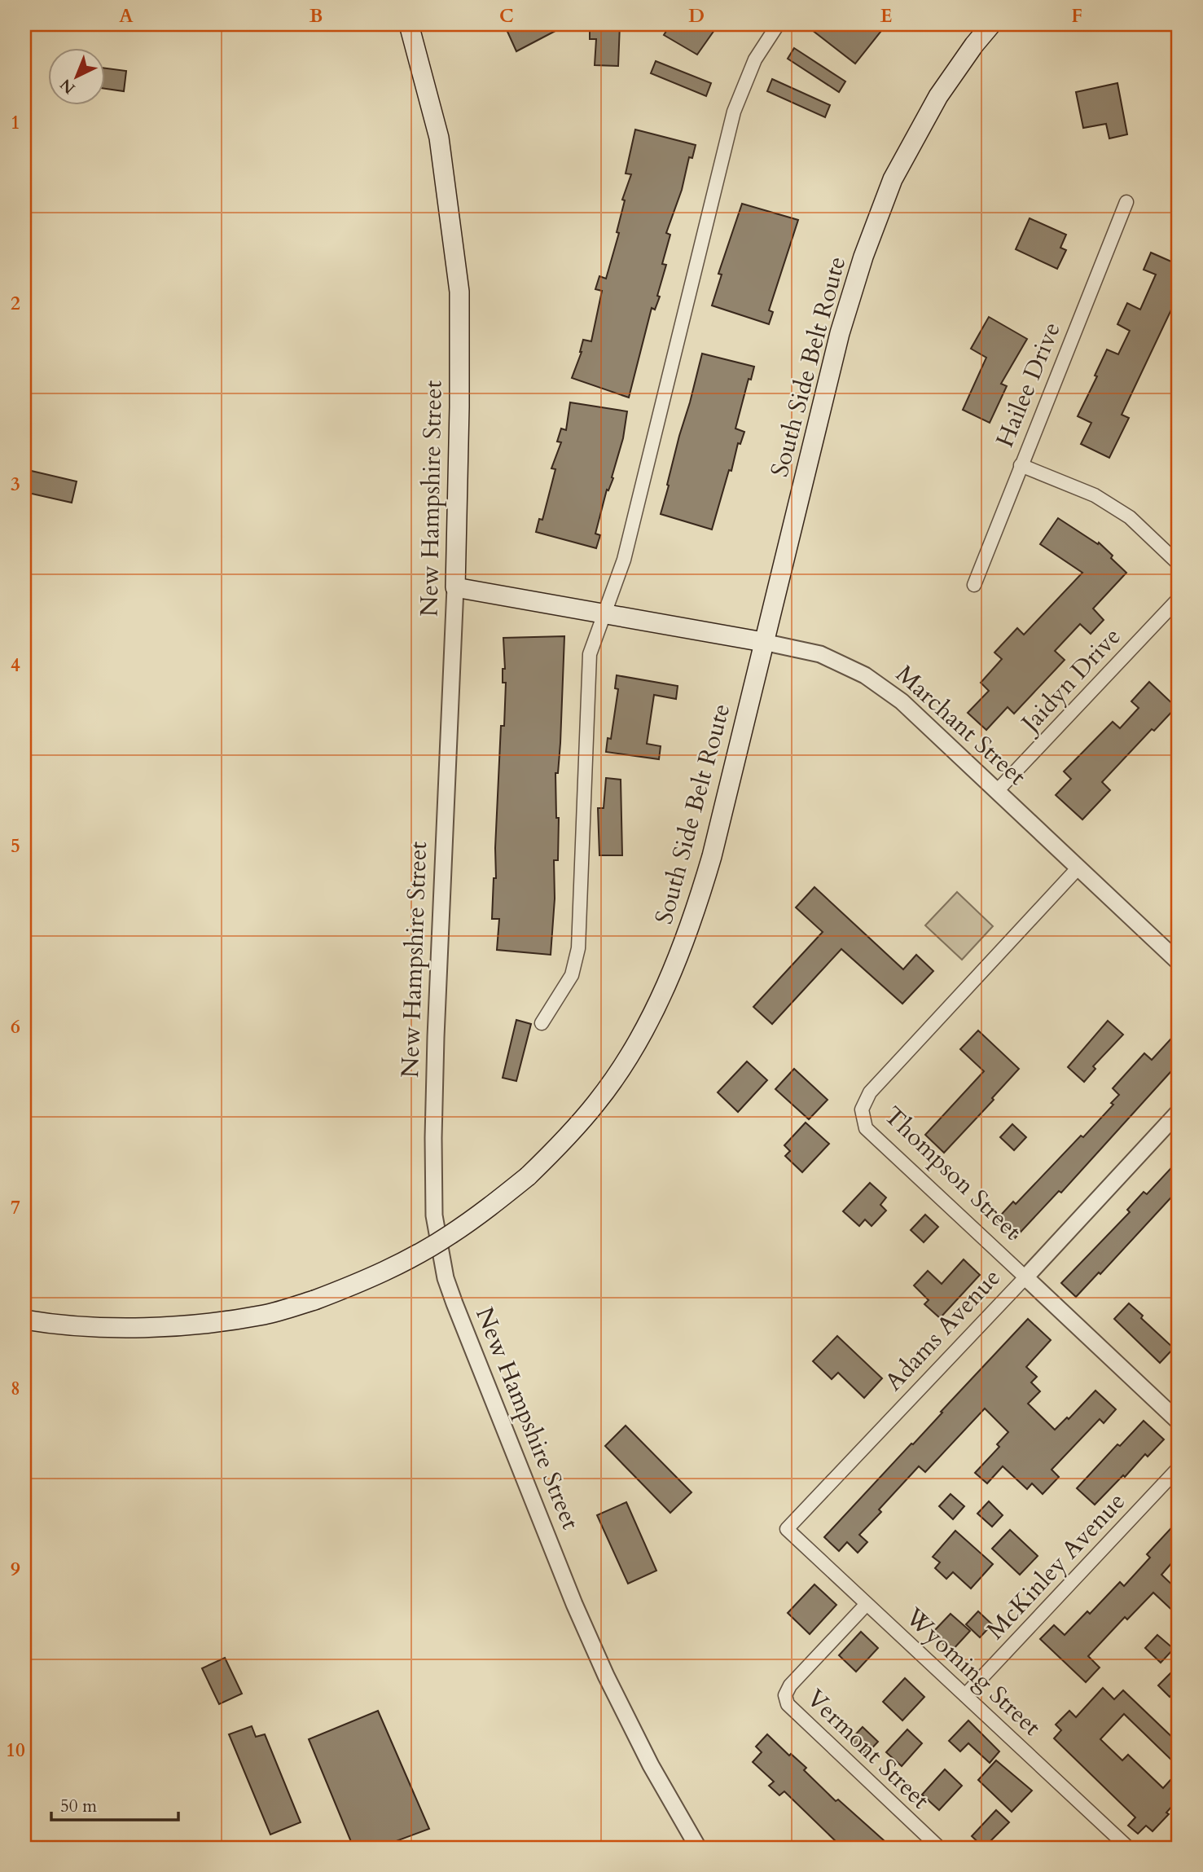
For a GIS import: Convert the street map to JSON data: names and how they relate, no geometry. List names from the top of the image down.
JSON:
{
  "streets": {
    "main road": ["South Side Belt Route", "New Hampshire Street", "Marchant Street"],
    "street": [
      "Hailee Drive",
      "Jaidyn Drive",
      "Thompson Street",
      "Adams Avenue",
      "McKinley Avenue",
      "Wyoming Street",
      "Vermont Street"
    ]
  },
  "crossings": [
    ["South Side Belt Route", "Marchant Street"],
    ["New Hampshire Street", "Marchant Street"],
    ["Jaidyn Drive", "Marchant Street"],
    ["Marchant Street", "Thompson Street"],
    ["Thompson Street", "Adams Avenue"],
    ["Adams Avenue", "Wyoming Street"],
    ["McKinley Avenue", "Wyoming Street"],
    ["Wyoming Street", "Vermont Street"]
  ],
  "scale_bar": "50 m",
  "north": "bottom left",
  "grid": {
    "columns": [
      "A",
      "B",
      "C",
      "D",
      "E",
      "F"
    ],
    "rows": [
      "1",
      "2",
      "3",
      "4",
      "5",
      "6",
      "7",
      "8",
      "9",
      "10"
    ]
  }
}
